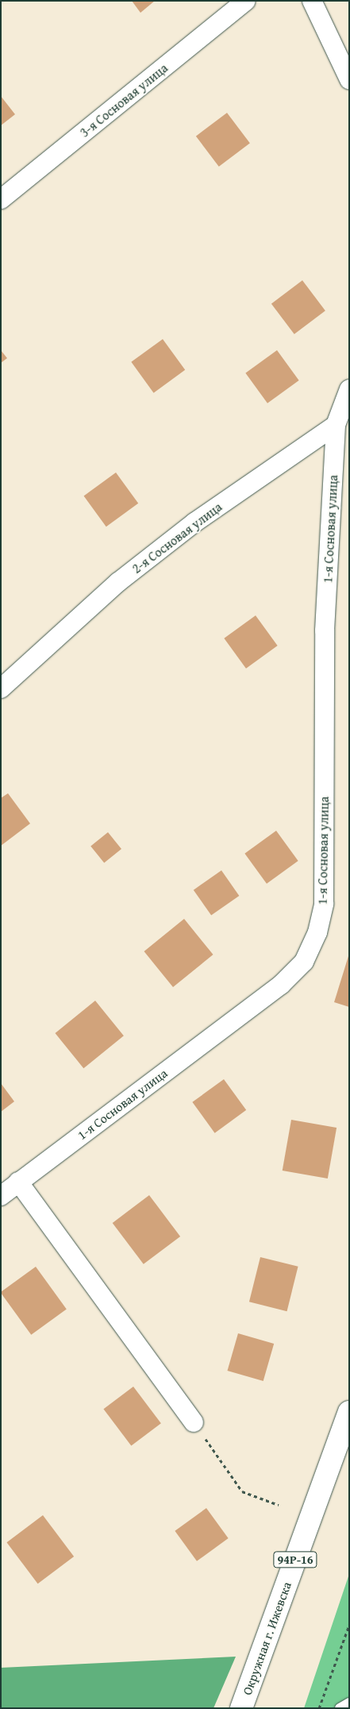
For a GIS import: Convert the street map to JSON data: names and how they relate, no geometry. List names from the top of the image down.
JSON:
{
  "streets": {
    "main road": ["94Р-16", "Окружная г. Ижевска"],
    "street": ["3-я Сосновая улица", "1-я Сосновая улица", "2-я Сосновая улица"]
  },
  "crossings": [
    ["1-я Сосновая улица", "2-я Сосновая улица"]
  ]
}
